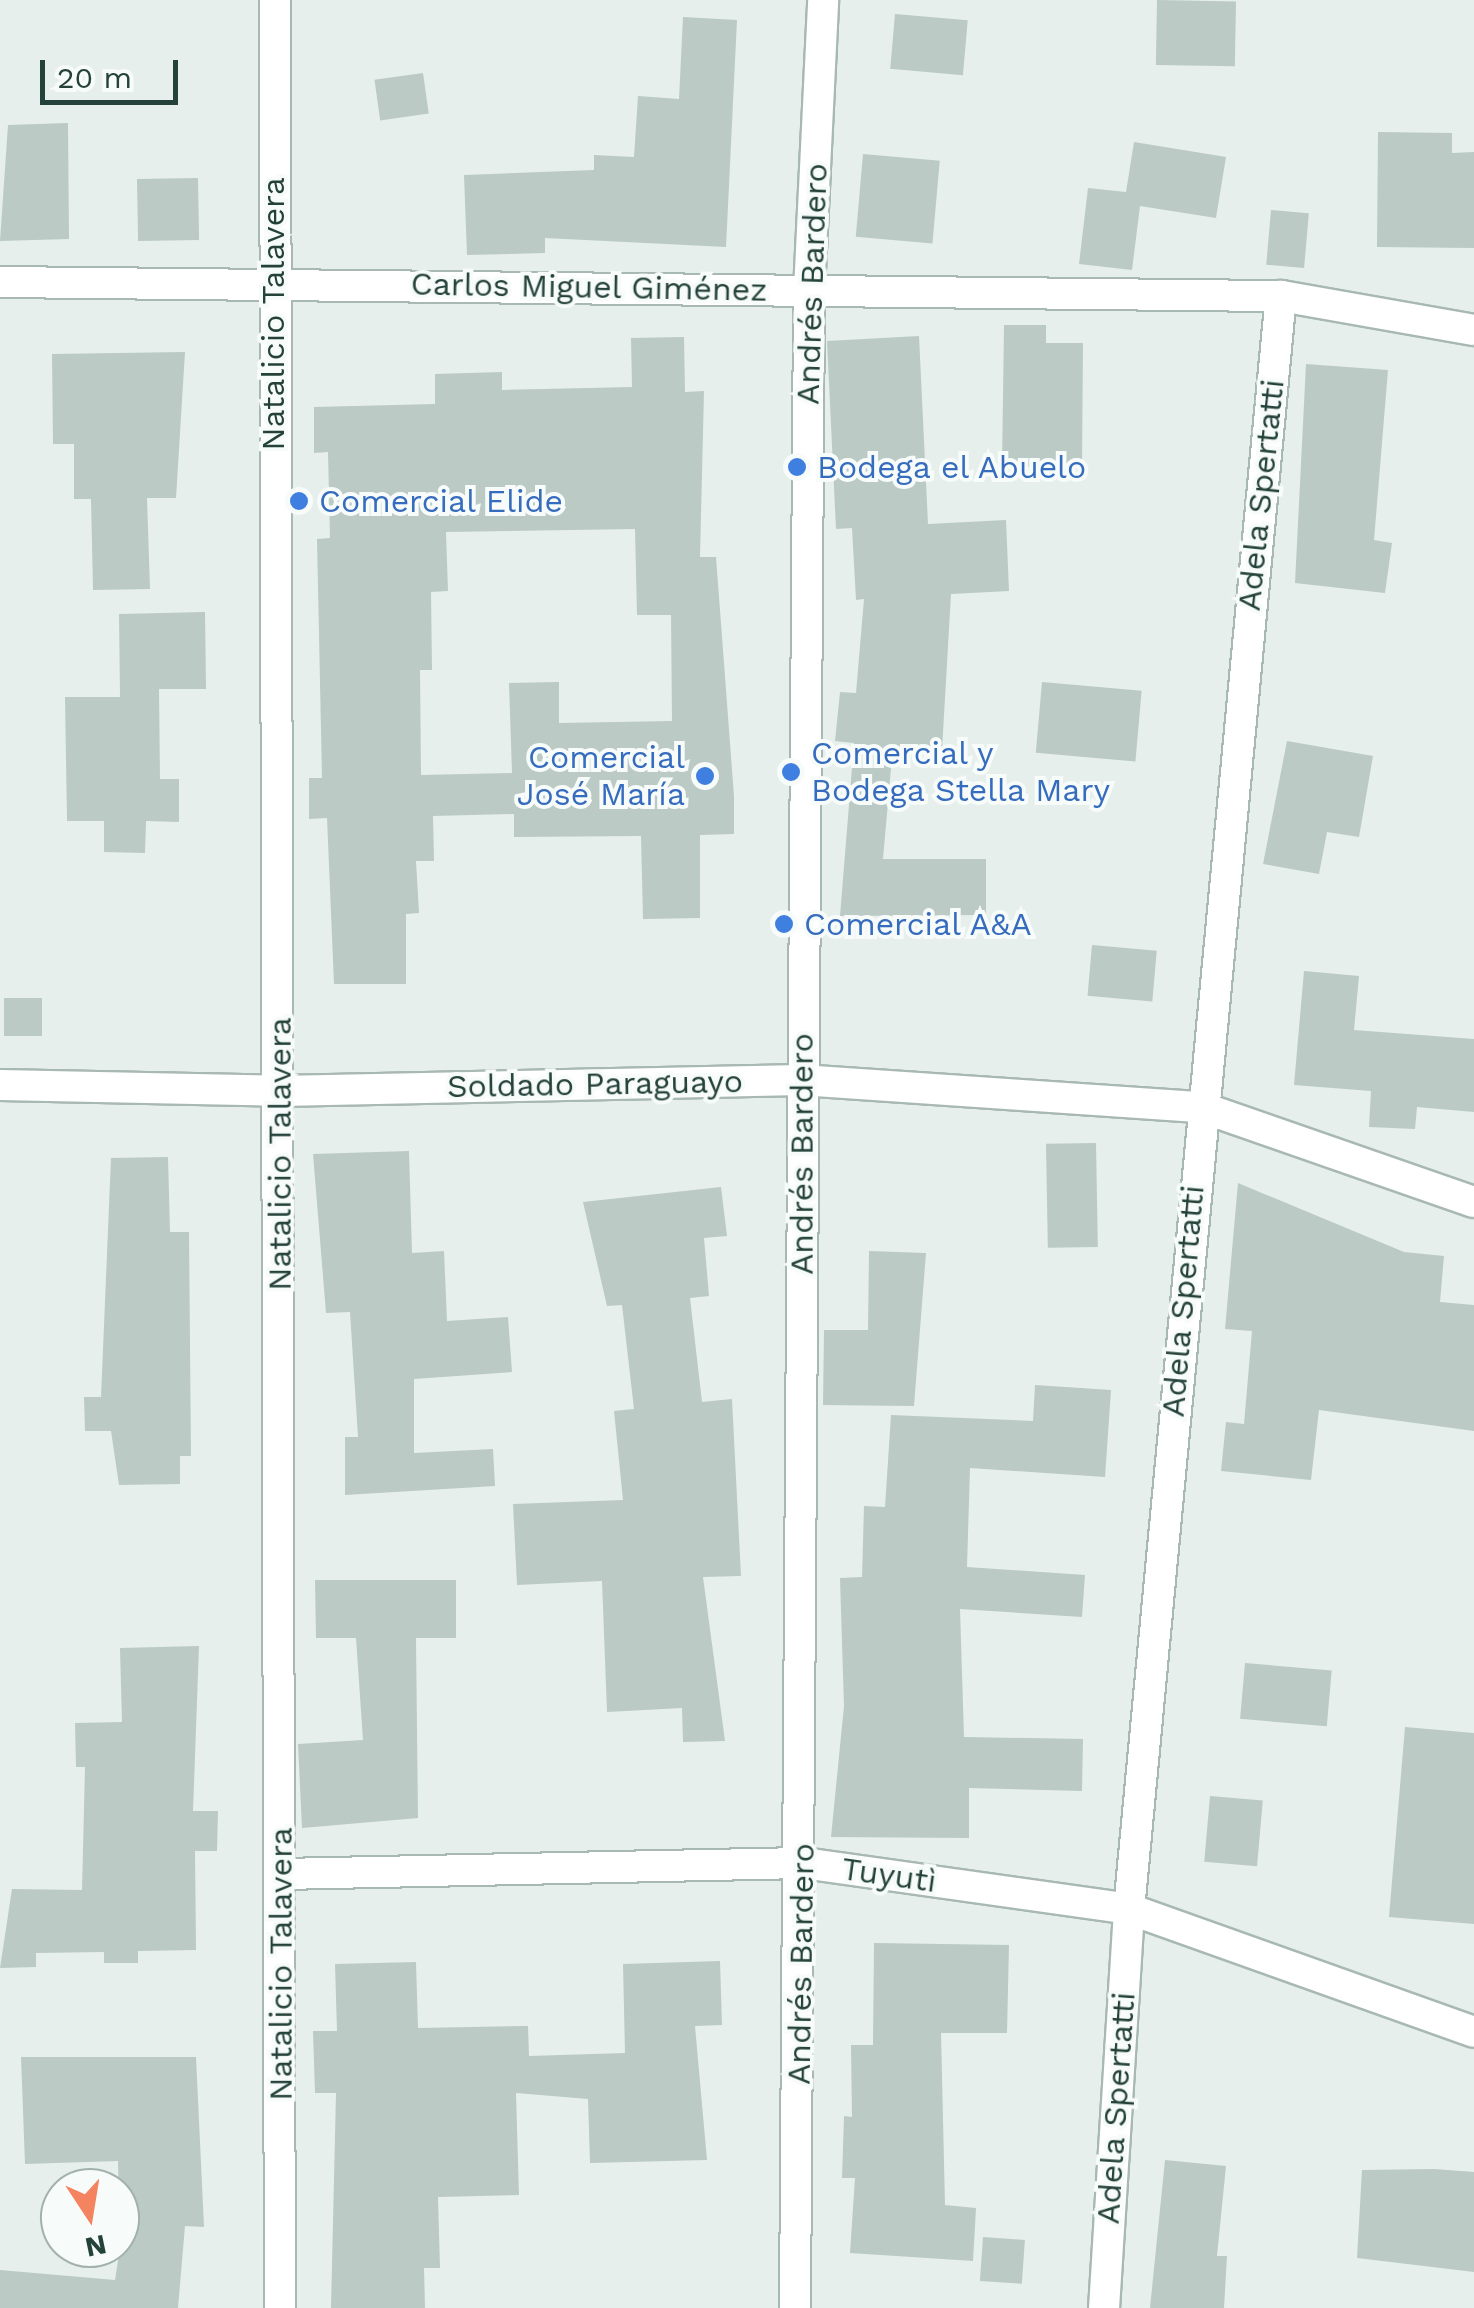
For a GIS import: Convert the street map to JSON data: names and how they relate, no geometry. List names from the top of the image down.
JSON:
{
  "streets": {
    "street": [
      "Andrés Bardero",
      "Carlos Miguel Giménez",
      "Natalicio Talavera",
      "Adela Spertatti",
      "Soldado Paraguayo",
      "Tuyutì"
    ]
  },
  "crossings": [
    ["Andrés Bardero", "Carlos Miguel Giménez"],
    ["Andrés Bardero", "Soldado Paraguayo"],
    ["Andrés Bardero", "Tuyutì"],
    ["Carlos Miguel Giménez", "Natalicio Talavera"],
    ["Carlos Miguel Giménez", "Adela Spertatti"],
    ["Natalicio Talavera", "Soldado Paraguayo"],
    ["Natalicio Talavera", "Tuyutì"],
    ["Adela Spertatti", "Soldado Paraguayo"],
    ["Adela Spertatti", "Tuyutì"]
  ],
  "places": [
    "Bodega el Abuelo",
    "Comercial Elide",
    "Comercial y Bodega Stella Mary",
    "Comercial José María",
    "Comercial A&A"
  ],
  "scale_bar": "20 m",
  "north": "bottom"
}
